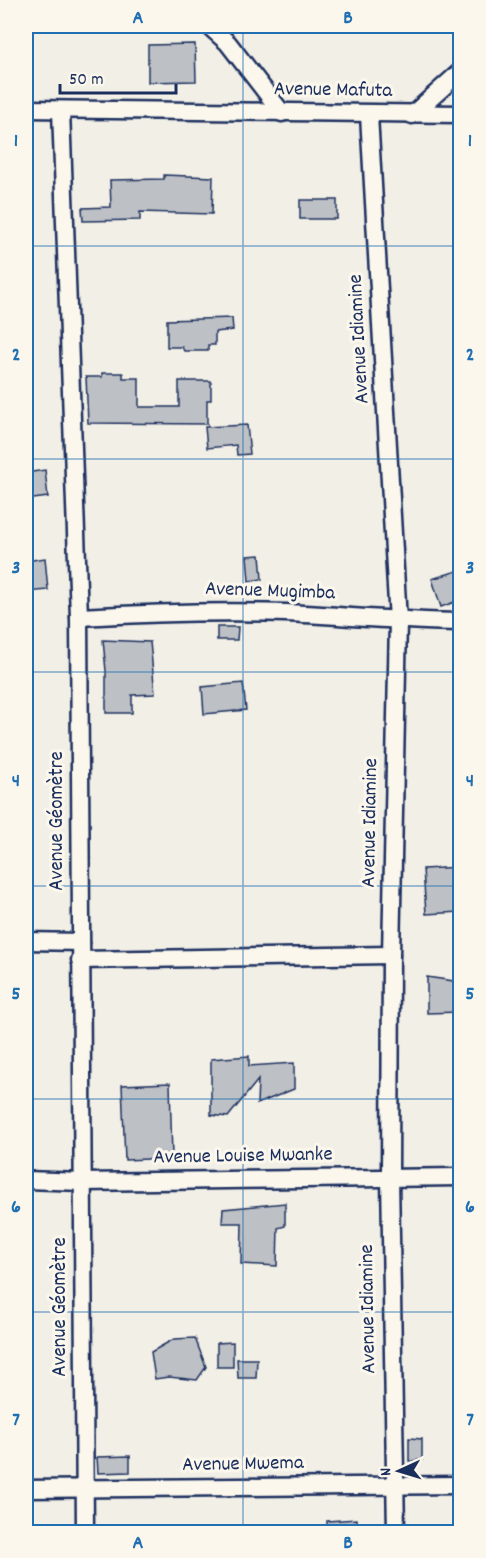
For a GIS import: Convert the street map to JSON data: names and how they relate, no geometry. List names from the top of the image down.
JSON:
{
  "streets": {
    "street": [
      "Avenue Mafuta",
      "Avenue Idiamine",
      "Avenue Mugimba",
      "Avenue Géomètre",
      "Avenue Louise Mwanke",
      "Avenue Mwema"
    ]
  },
  "crossings": [
    ["Avenue Mafuta", "Avenue Idiamine"],
    ["Avenue Mafuta", "Avenue Géomètre"],
    ["Avenue Idiamine", "Avenue Mugimba"],
    ["Avenue Idiamine", "Avenue Louise Mwanke"],
    ["Avenue Idiamine", "Avenue Mwema"],
    ["Avenue Mugimba", "Avenue Géomètre"],
    ["Avenue Géomètre", "Avenue Louise Mwanke"],
    ["Avenue Géomètre", "Avenue Mwema"]
  ],
  "scale_bar": "50 m",
  "north": "left",
  "grid": {
    "columns": ["A", "B"],
    "rows": [
      "1",
      "2",
      "3",
      "4",
      "5",
      "6",
      "7"
    ]
  }
}
